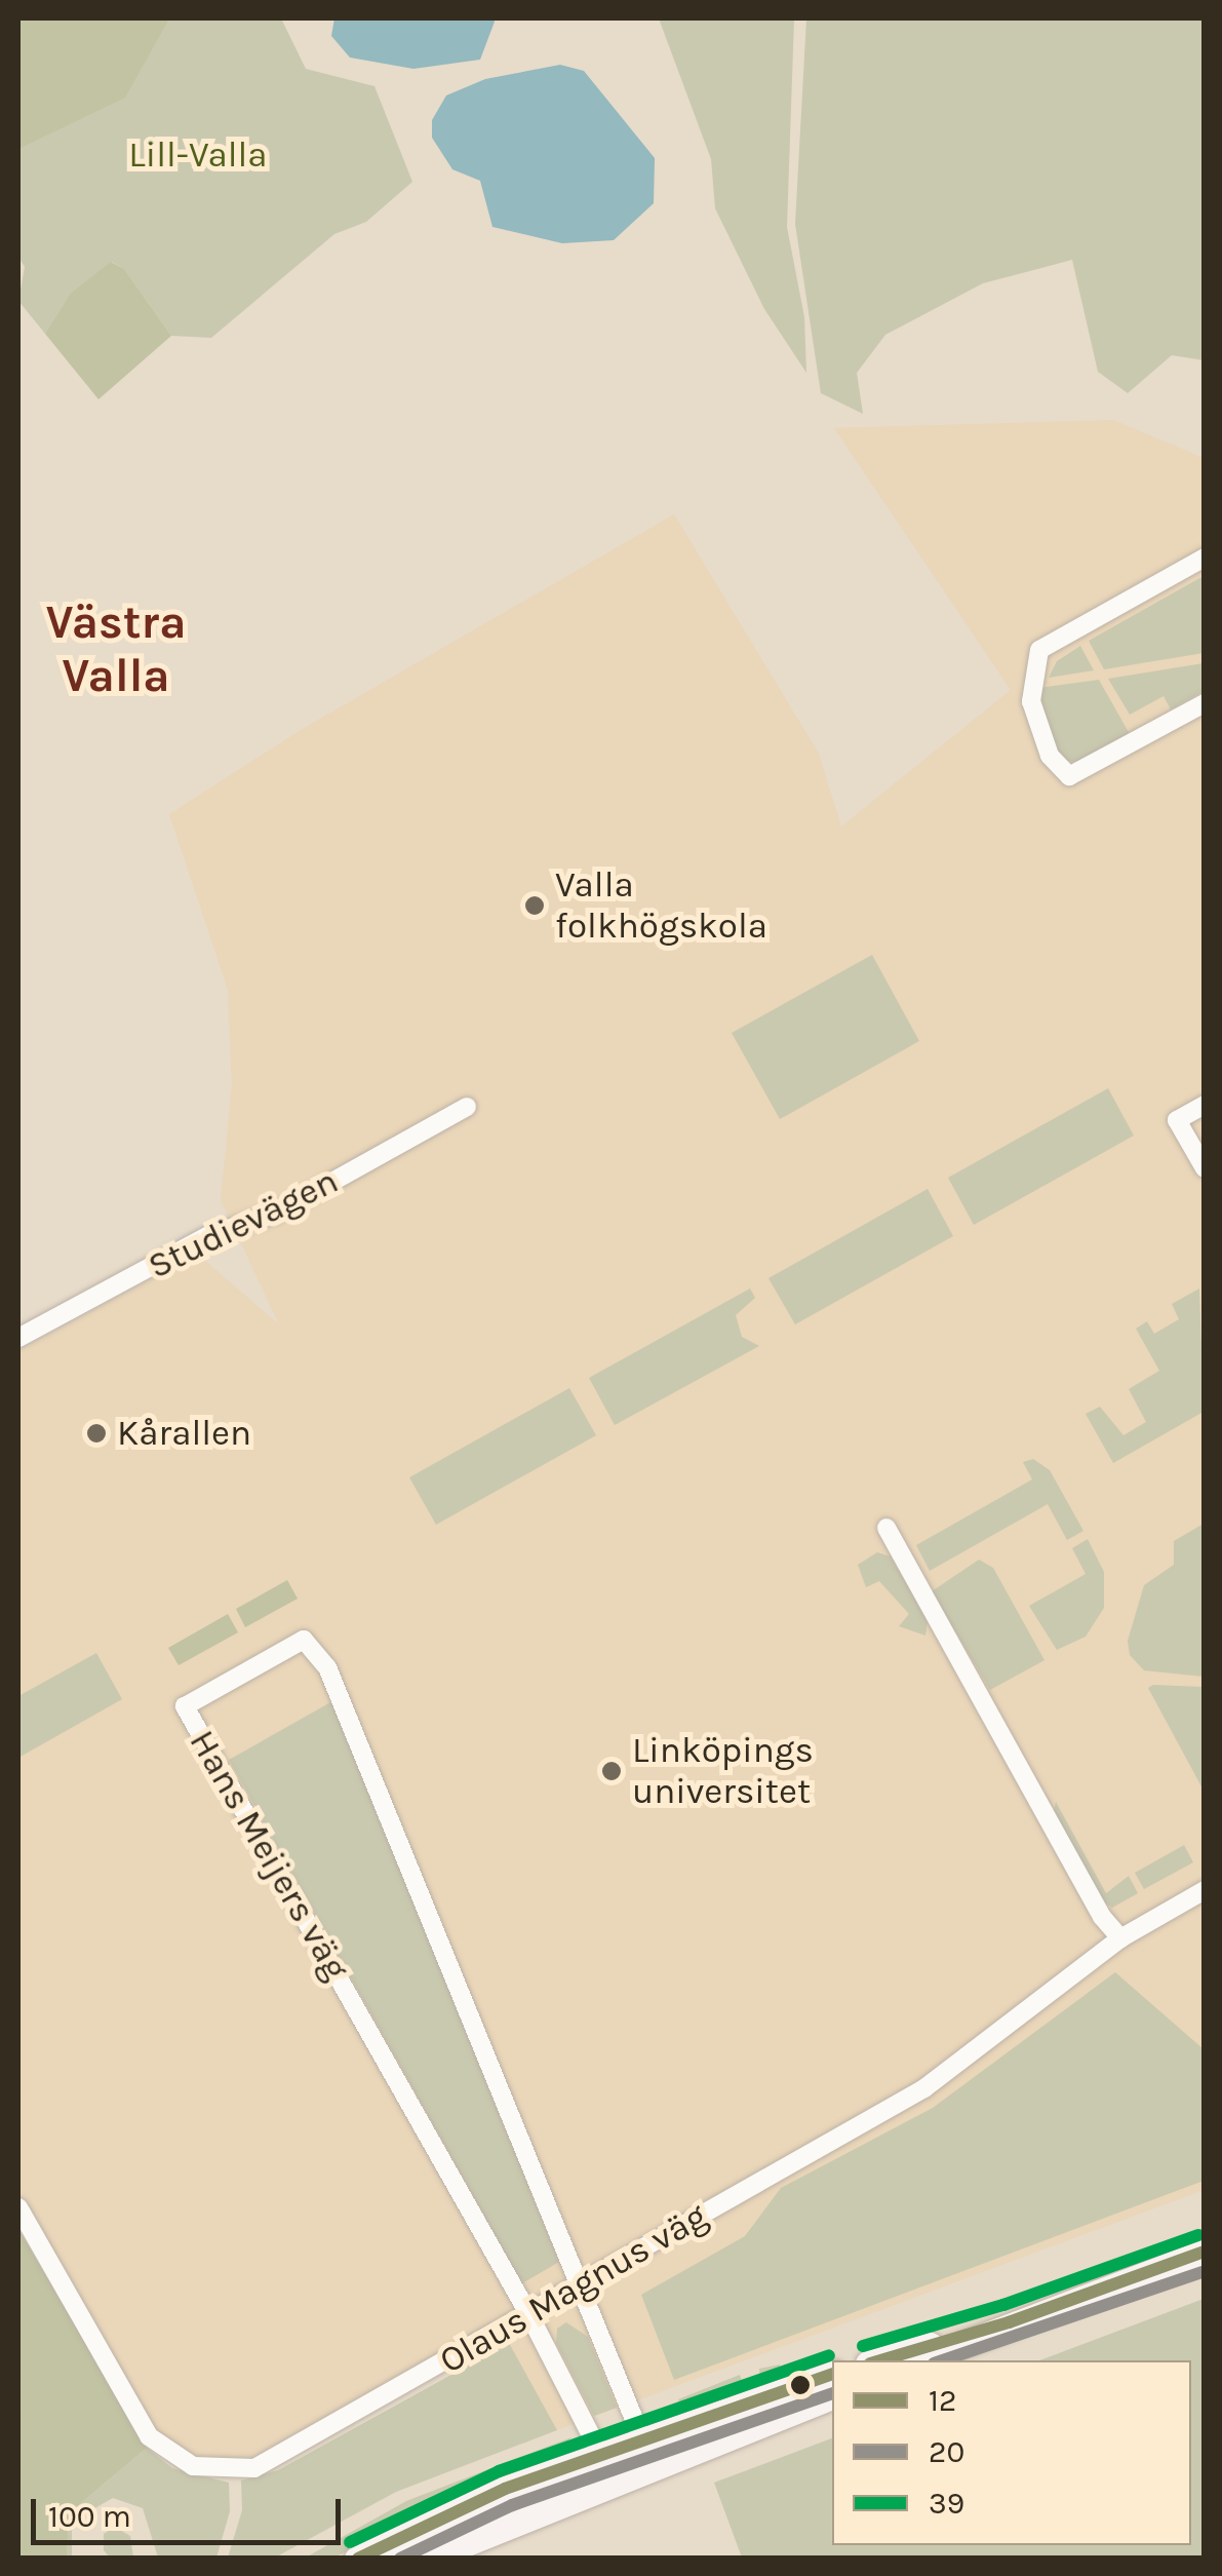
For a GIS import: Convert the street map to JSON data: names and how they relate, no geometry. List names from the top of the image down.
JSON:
{
  "streets": {
    "street": ["Studievägen", "Hans Meijers väg", "Olaus Magnus väg"]
  },
  "crossings": [
    ["Hans Meijers väg", "Olaus Magnus väg"]
  ],
  "districts": ["Västra Valla"],
  "parks": ["Lill-Valla"],
  "places": ["Valla folkhögskola", "Kårallen", "Linköpings universitet"],
  "lines": ["transit line 39", "transit line 12", "transit line 20"],
  "legend": ["12", "20", "39"],
  "scale_bar": "100 m"
}
